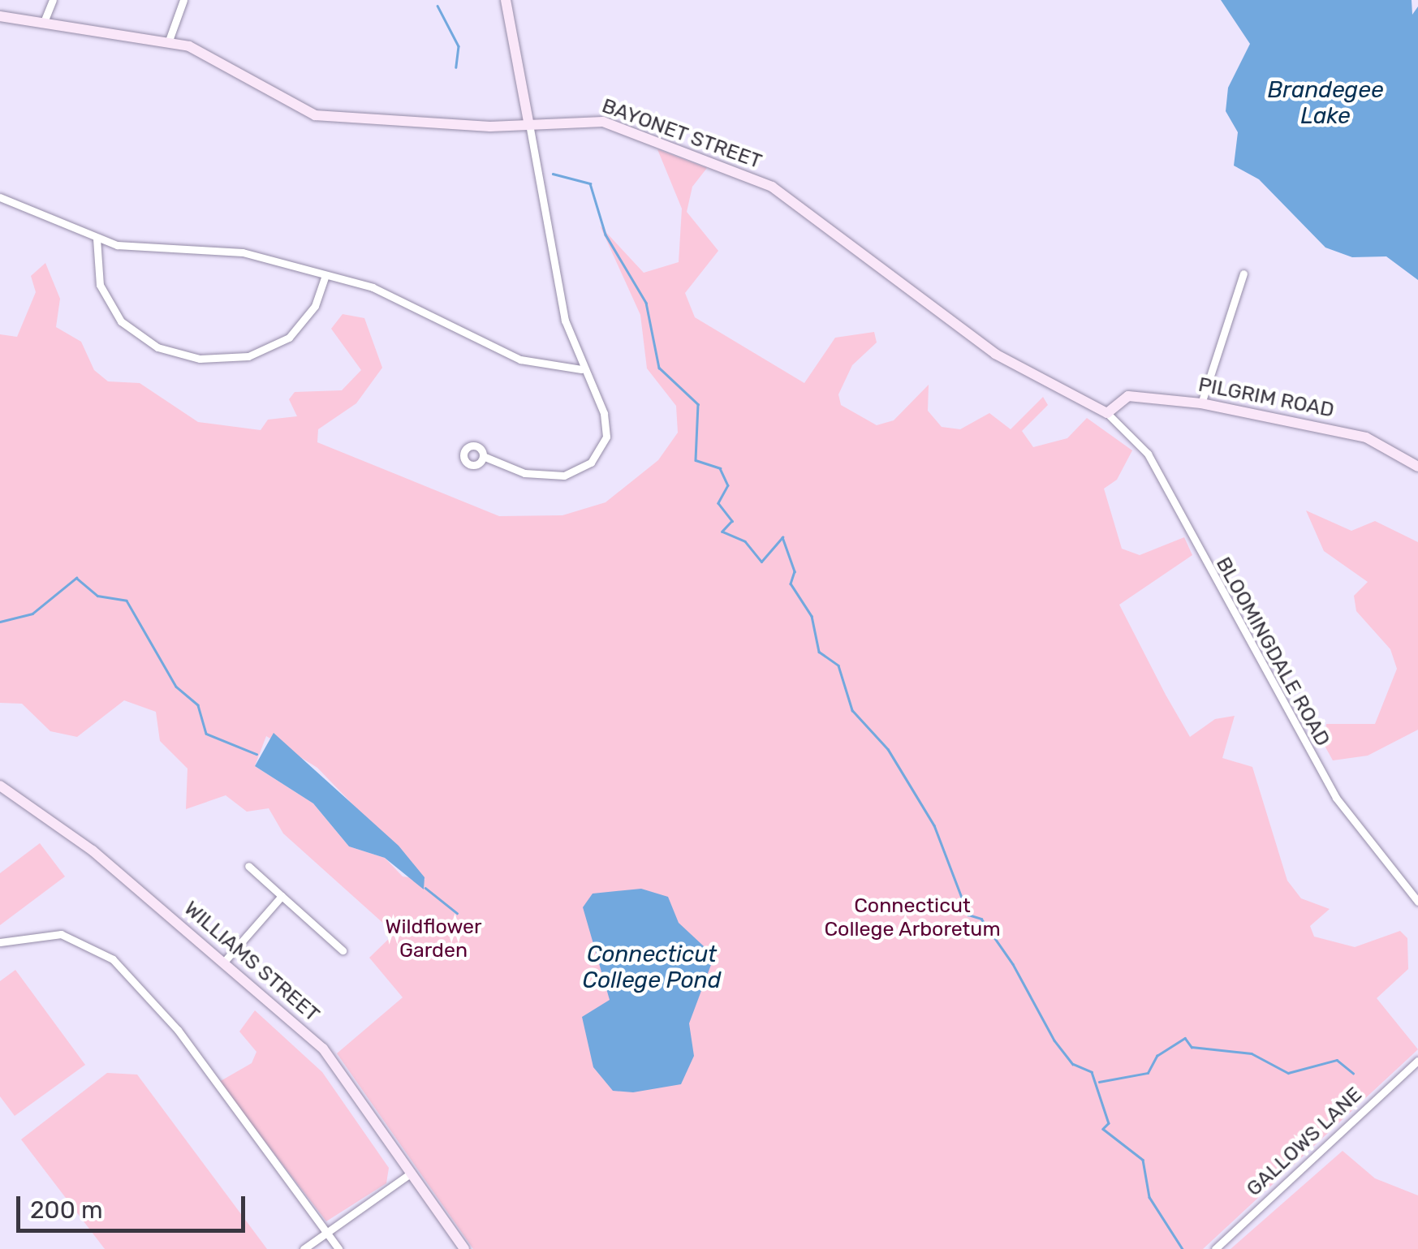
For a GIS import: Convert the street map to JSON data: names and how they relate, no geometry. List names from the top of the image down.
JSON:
{
  "streets": {
    "street": [
      "BAYONET STREET",
      "PILGRIM ROAD",
      "BLOOMINGDALE ROAD",
      "WILLIAMS STREET",
      "GALLOWS LANE"
    ]
  },
  "crossings": [
    ["BAYONET STREET", "PILGRIM ROAD"],
    ["BAYONET STREET", "BLOOMINGDALE ROAD"],
    ["PILGRIM ROAD", "BLOOMINGDALE ROAD"]
  ],
  "water": ["Brandegee Lake", "Connecticut College Pond"],
  "parks": ["Connecticut College Arboretum", "Wildflower Garden"],
  "scale_bar": "200 m"
}
